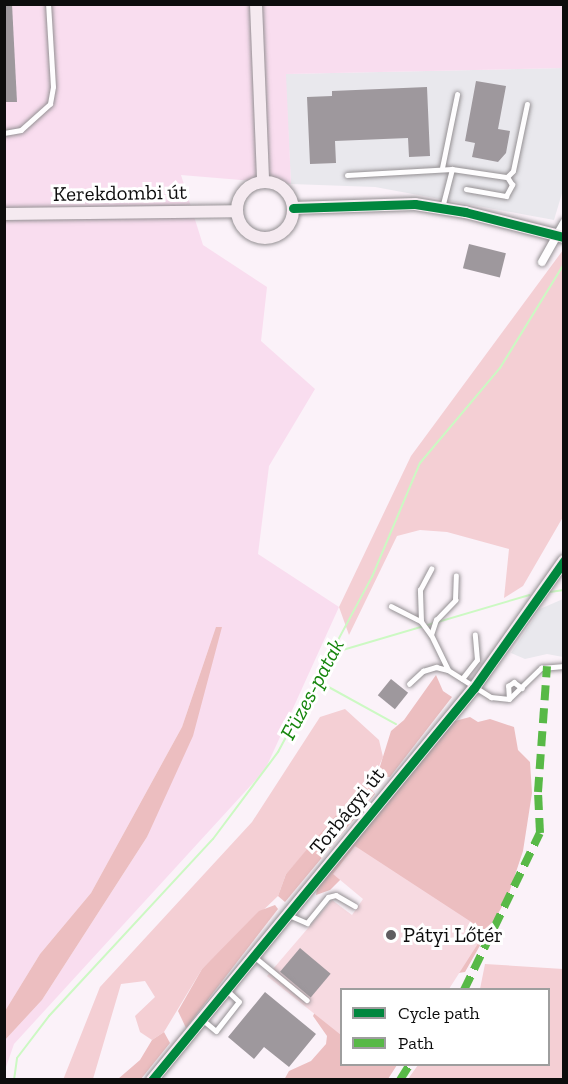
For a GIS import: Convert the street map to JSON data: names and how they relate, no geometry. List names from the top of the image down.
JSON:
{
  "streets": {
    "street": ["Kerekdombi út", "Torbágyi út"]
  },
  "water": ["Füzes-patak"],
  "places": ["Pátyi Lőtér"],
  "legend": ["Cycle path", "Path"]
}
